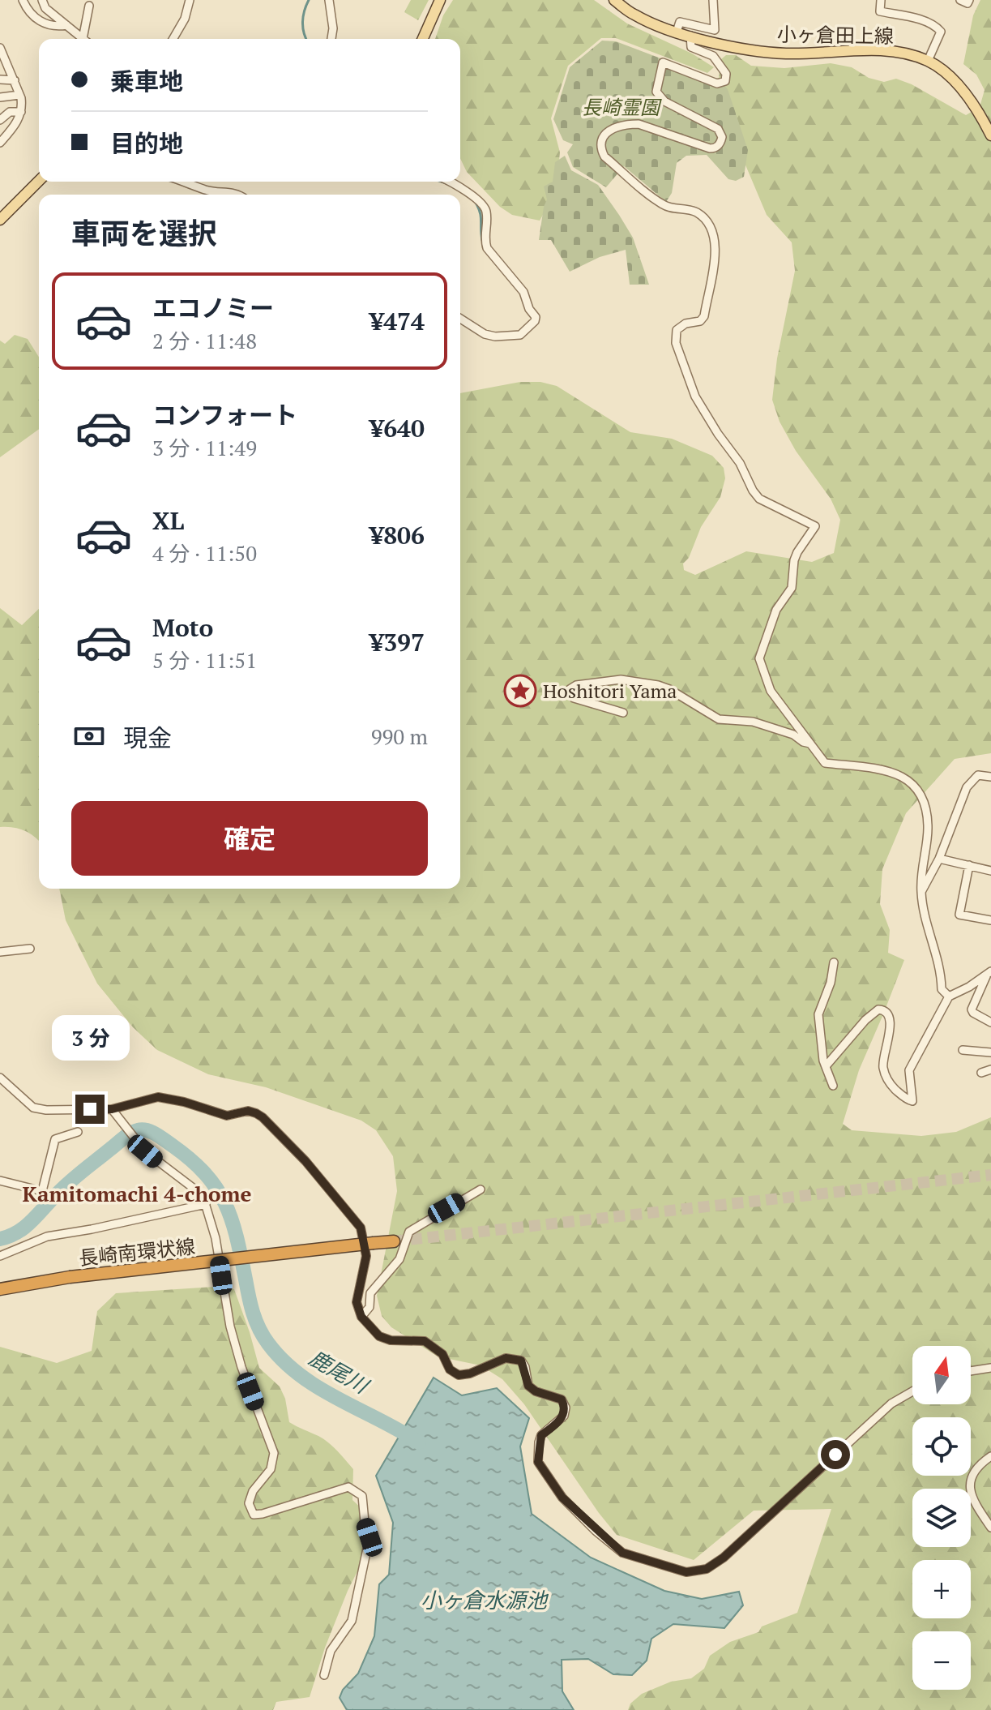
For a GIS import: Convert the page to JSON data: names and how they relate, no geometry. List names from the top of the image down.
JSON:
{
  "streets": {
    "highway": ["長崎南環状線"],
    "main road": ["小ヶ倉田上線"]
  },
  "districts": ["Kamitomachi 4-chome"],
  "water": ["鹿尾川", "小ヶ倉水源池"],
  "parks": ["長崎霊園"],
  "places": {
    "place": ["Hoshitori Yama"]
  },
  "north": "top",
  "page": {
    "banner": ["乗車地", "目的地"],
    "heading": "車両を選択",
    "list": [
      {
        "name": "エコノミー",
        "note": "2 分 · 11:48",
        "value": "¥474"
      },
      {
        "name": "コンフォート",
        "note": "3 分 · 11:49",
        "value": "¥640"
      },
      {
        "name": "XL",
        "note": "4 分 · 11:50",
        "value": "¥806"
      },
      {
        "name": "Moto",
        "note": "5 分 · 11:51",
        "value": "¥397"
      }
    ],
    "pay": ["現金", "990 m"],
    "buttons": "確定",
    "bubble": "3 分",
    "map_buttons": ["+", "−"]
  }
}
